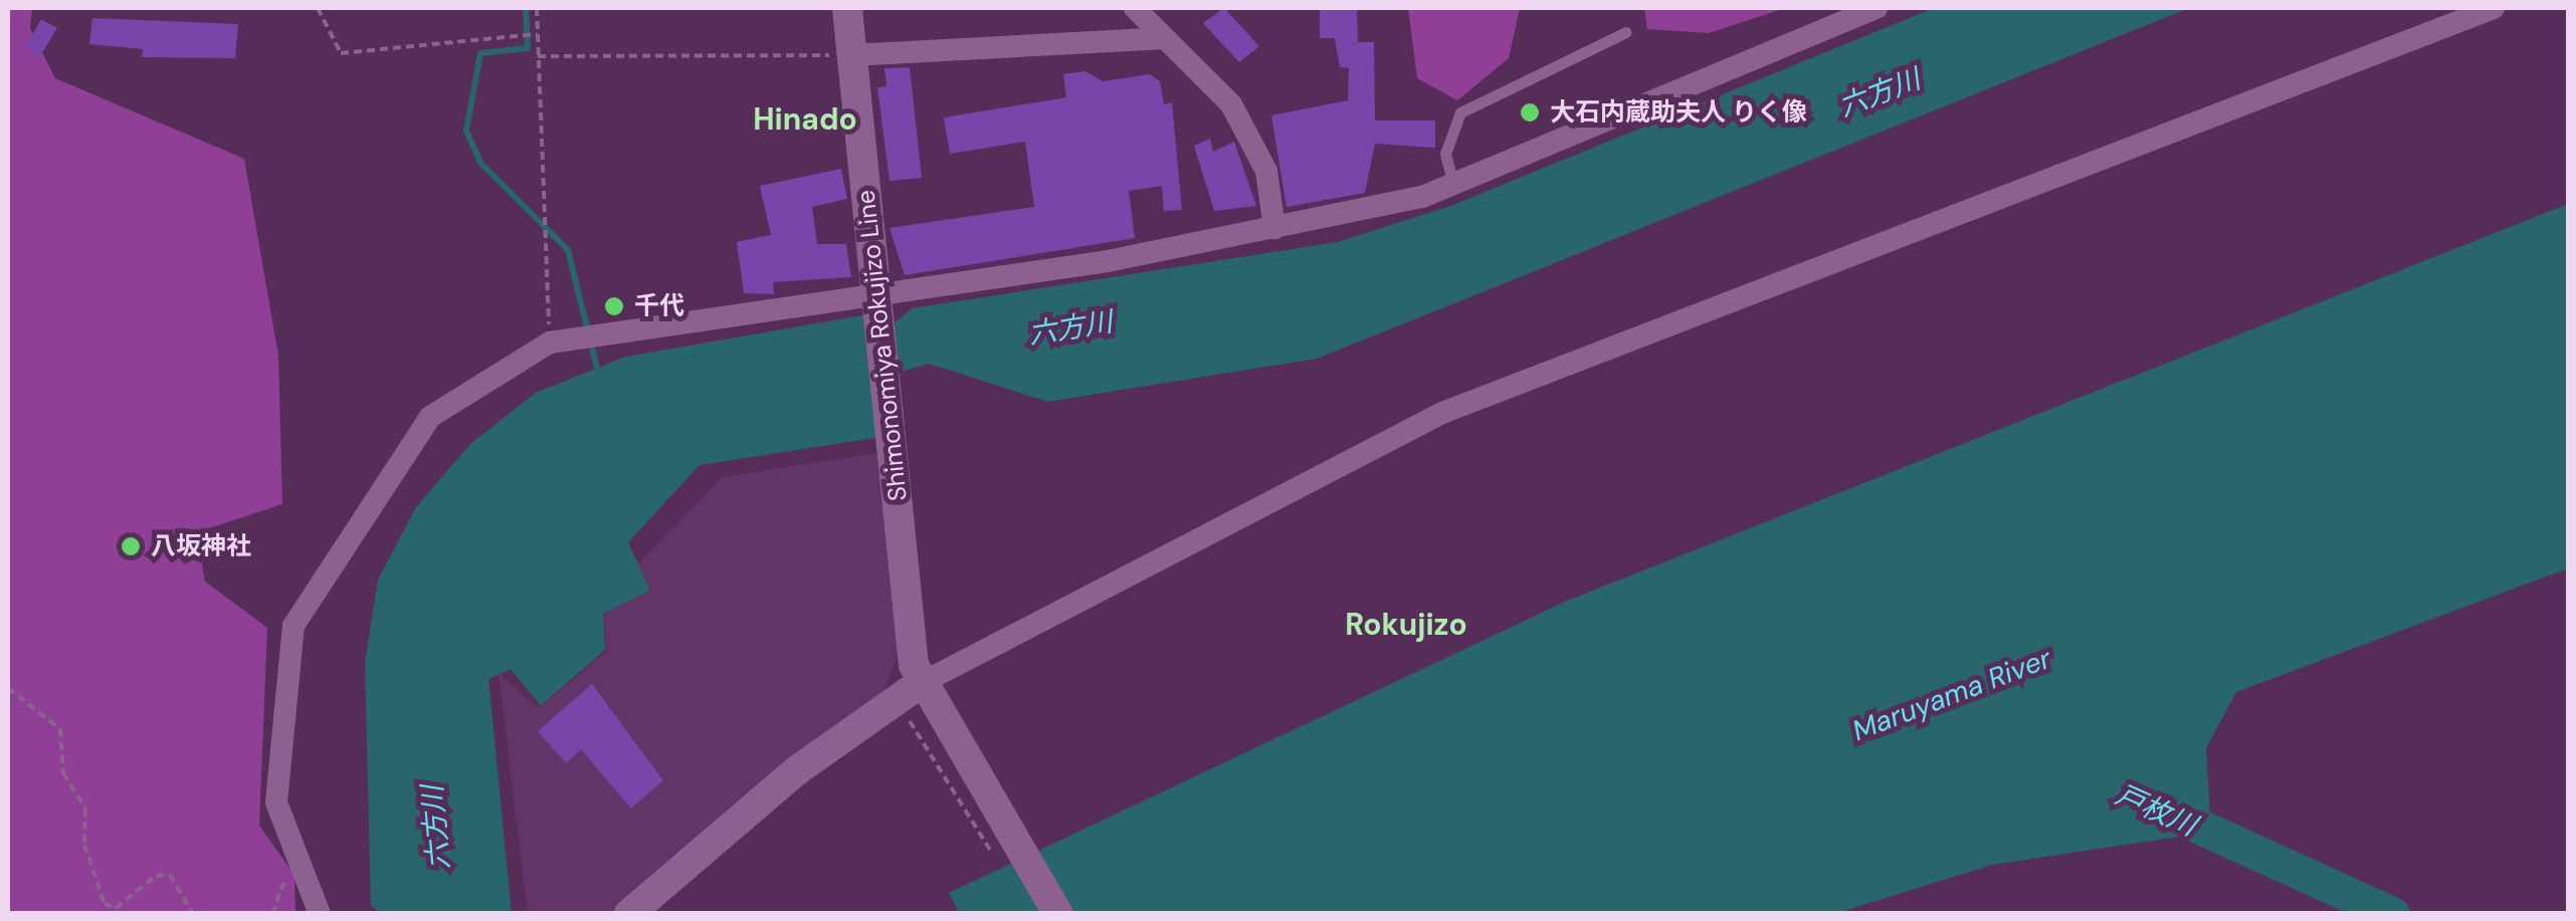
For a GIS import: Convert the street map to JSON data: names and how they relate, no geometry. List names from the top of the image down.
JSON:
{
  "streets": {
    "main road": ["Shimonomiya Rokujizo Line"]
  },
  "districts": ["Hinado", "Rokujizo"],
  "water": ["六方川", "Maruyama River", "戸枚川"],
  "places": ["大石内蔵助夫人 りく像", "千代", "八坂神社"]
}
